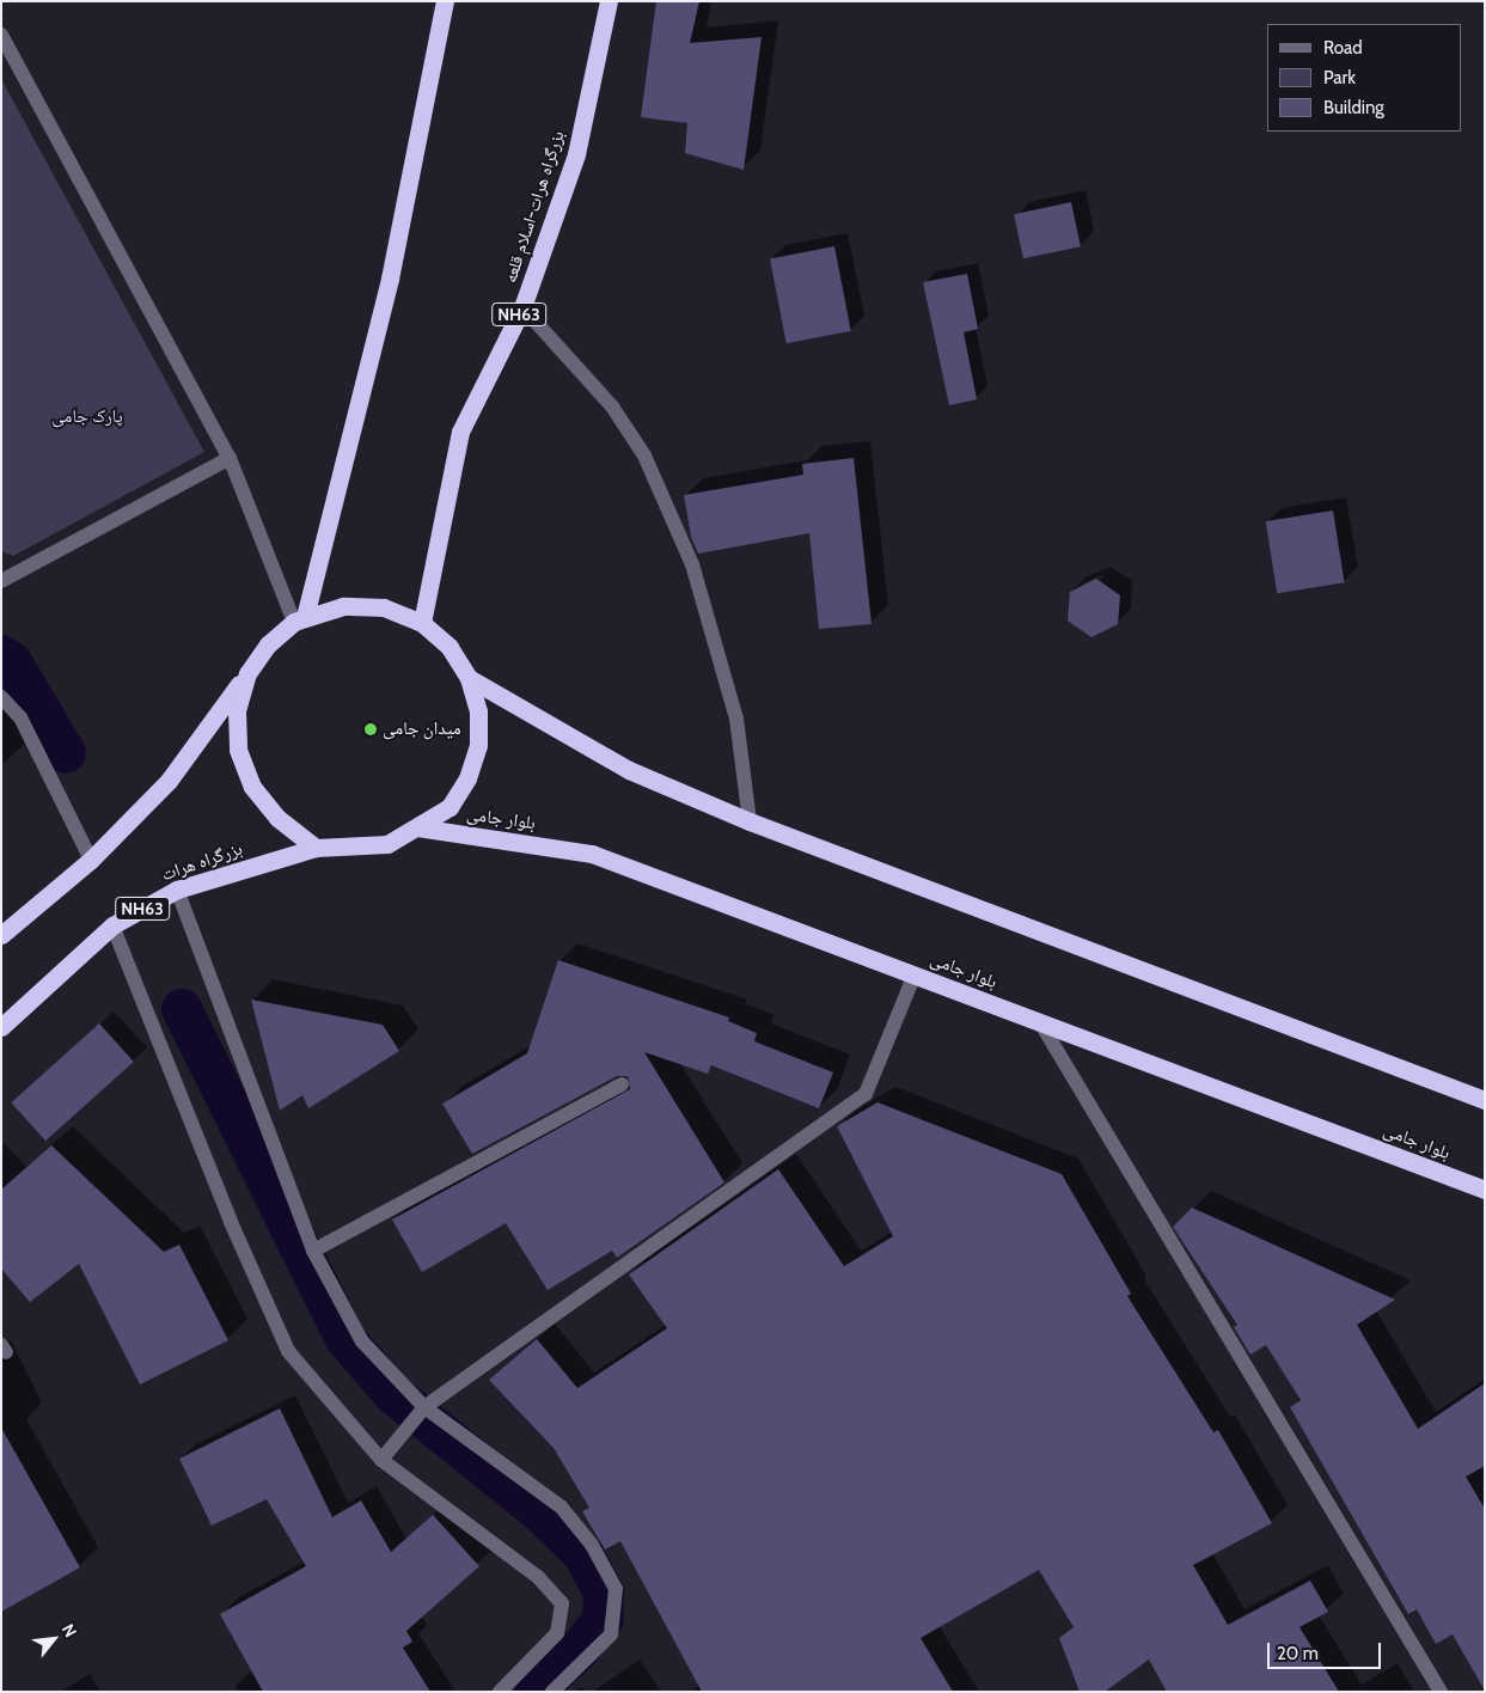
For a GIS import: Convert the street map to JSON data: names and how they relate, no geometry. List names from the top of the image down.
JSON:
{
  "streets": {
    "highway": [
      "بزرگراه هرات-اسلام قلعه",
      "NH63",
      "بلوار جامی",
      "بزرگراه هرات"
    ]
  },
  "crossings": [
    ["بزرگراه هرات-اسلام قلعه", "NH63"],
    ["NH63", "بلوار جامی"],
    ["NH63", "بزرگراه هرات"]
  ],
  "parks": ["پارک جامی"],
  "places": ["میدان جامی"],
  "legend": ["Road", "Park", "Building"],
  "scale_bar": "20 m",
  "north": "top right"
}
